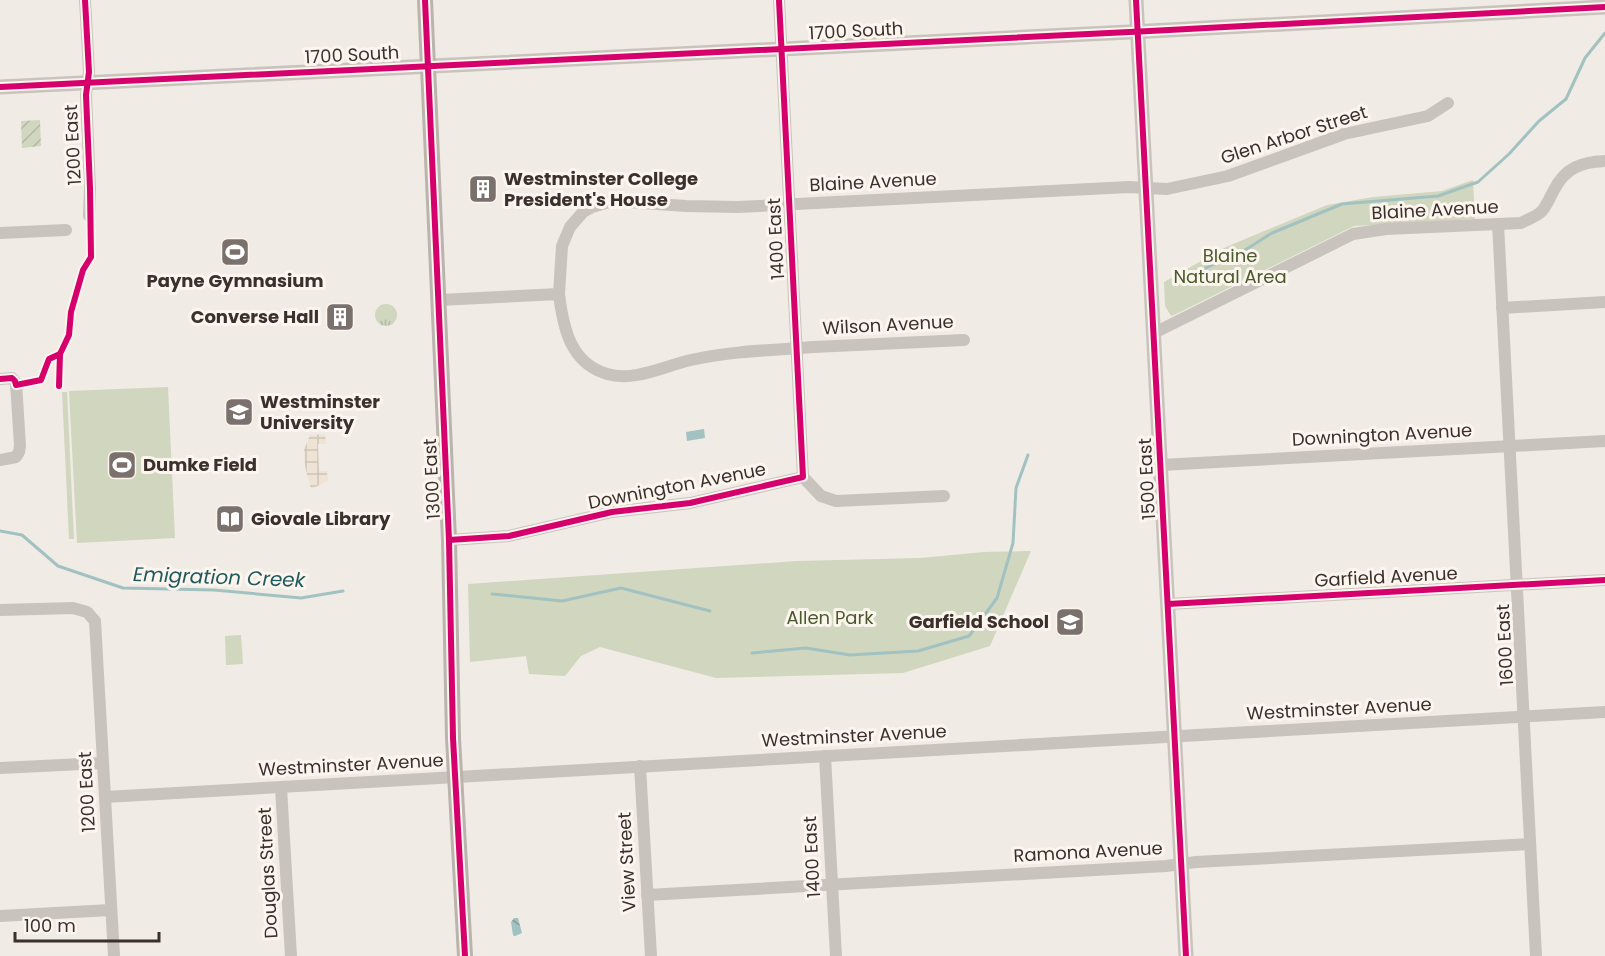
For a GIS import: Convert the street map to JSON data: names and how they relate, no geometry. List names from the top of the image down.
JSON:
{
  "streets": {
    "main road": ["1300 East"],
    "street": [
      "1700 South",
      "Glen Arbor Street",
      "1200 East",
      "Blaine Avenue",
      "1400 East",
      "Wilson Avenue",
      "Downington Avenue",
      "1500 East",
      "Garfield Avenue",
      "1600 East",
      "Westminster Avenue",
      "Ramona Avenue",
      "View Street",
      "Douglas Street"
    ]
  },
  "crossings": [
    ["1700 South", "1200 East"],
    ["1700 South", "1400 East"],
    ["1700 South", "1300 East"],
    ["1700 South", "1500 East"],
    ["Glen Arbor Street", "Blaine Avenue"],
    ["Glen Arbor Street", "1500 East"],
    ["1200 East", "Westminster Avenue"],
    ["Blaine Avenue", "1400 East"],
    ["Blaine Avenue", "Wilson Avenue"],
    ["Blaine Avenue", "1500 East"],
    ["Blaine Avenue", "1600 East"],
    ["1400 East", "Wilson Avenue"],
    ["1400 East", "Downington Avenue"],
    ["1400 East", "Westminster Avenue"],
    ["1400 East", "Ramona Avenue"],
    ["Downington Avenue", "1300 East"],
    ["Downington Avenue", "1500 East"],
    ["Downington Avenue", "1600 East"],
    ["1300 East", "Westminster Avenue"],
    ["1500 East", "Garfield Avenue"],
    ["1500 East", "Westminster Avenue"],
    ["1500 East", "Ramona Avenue"],
    ["Garfield Avenue", "1600 East"],
    ["1600 East", "Westminster Avenue"],
    ["1600 East", "Ramona Avenue"],
    ["Westminster Avenue", "View Street"],
    ["Westminster Avenue", "Douglas Street"],
    ["Ramona Avenue", "View Street"]
  ],
  "water": ["Emigration Creek"],
  "parks": ["Blaine Natural Area", "Allen Park"],
  "places": {
    "building": ["Westminster College President's House", "Converse Hall"],
    "sports": ["Payne Gymnasium", "Dumke Field"],
    "school or university": ["Westminster University", "Garfield School"],
    "library": ["Giovale Library"]
  },
  "scale_bar": "100 m"
}
